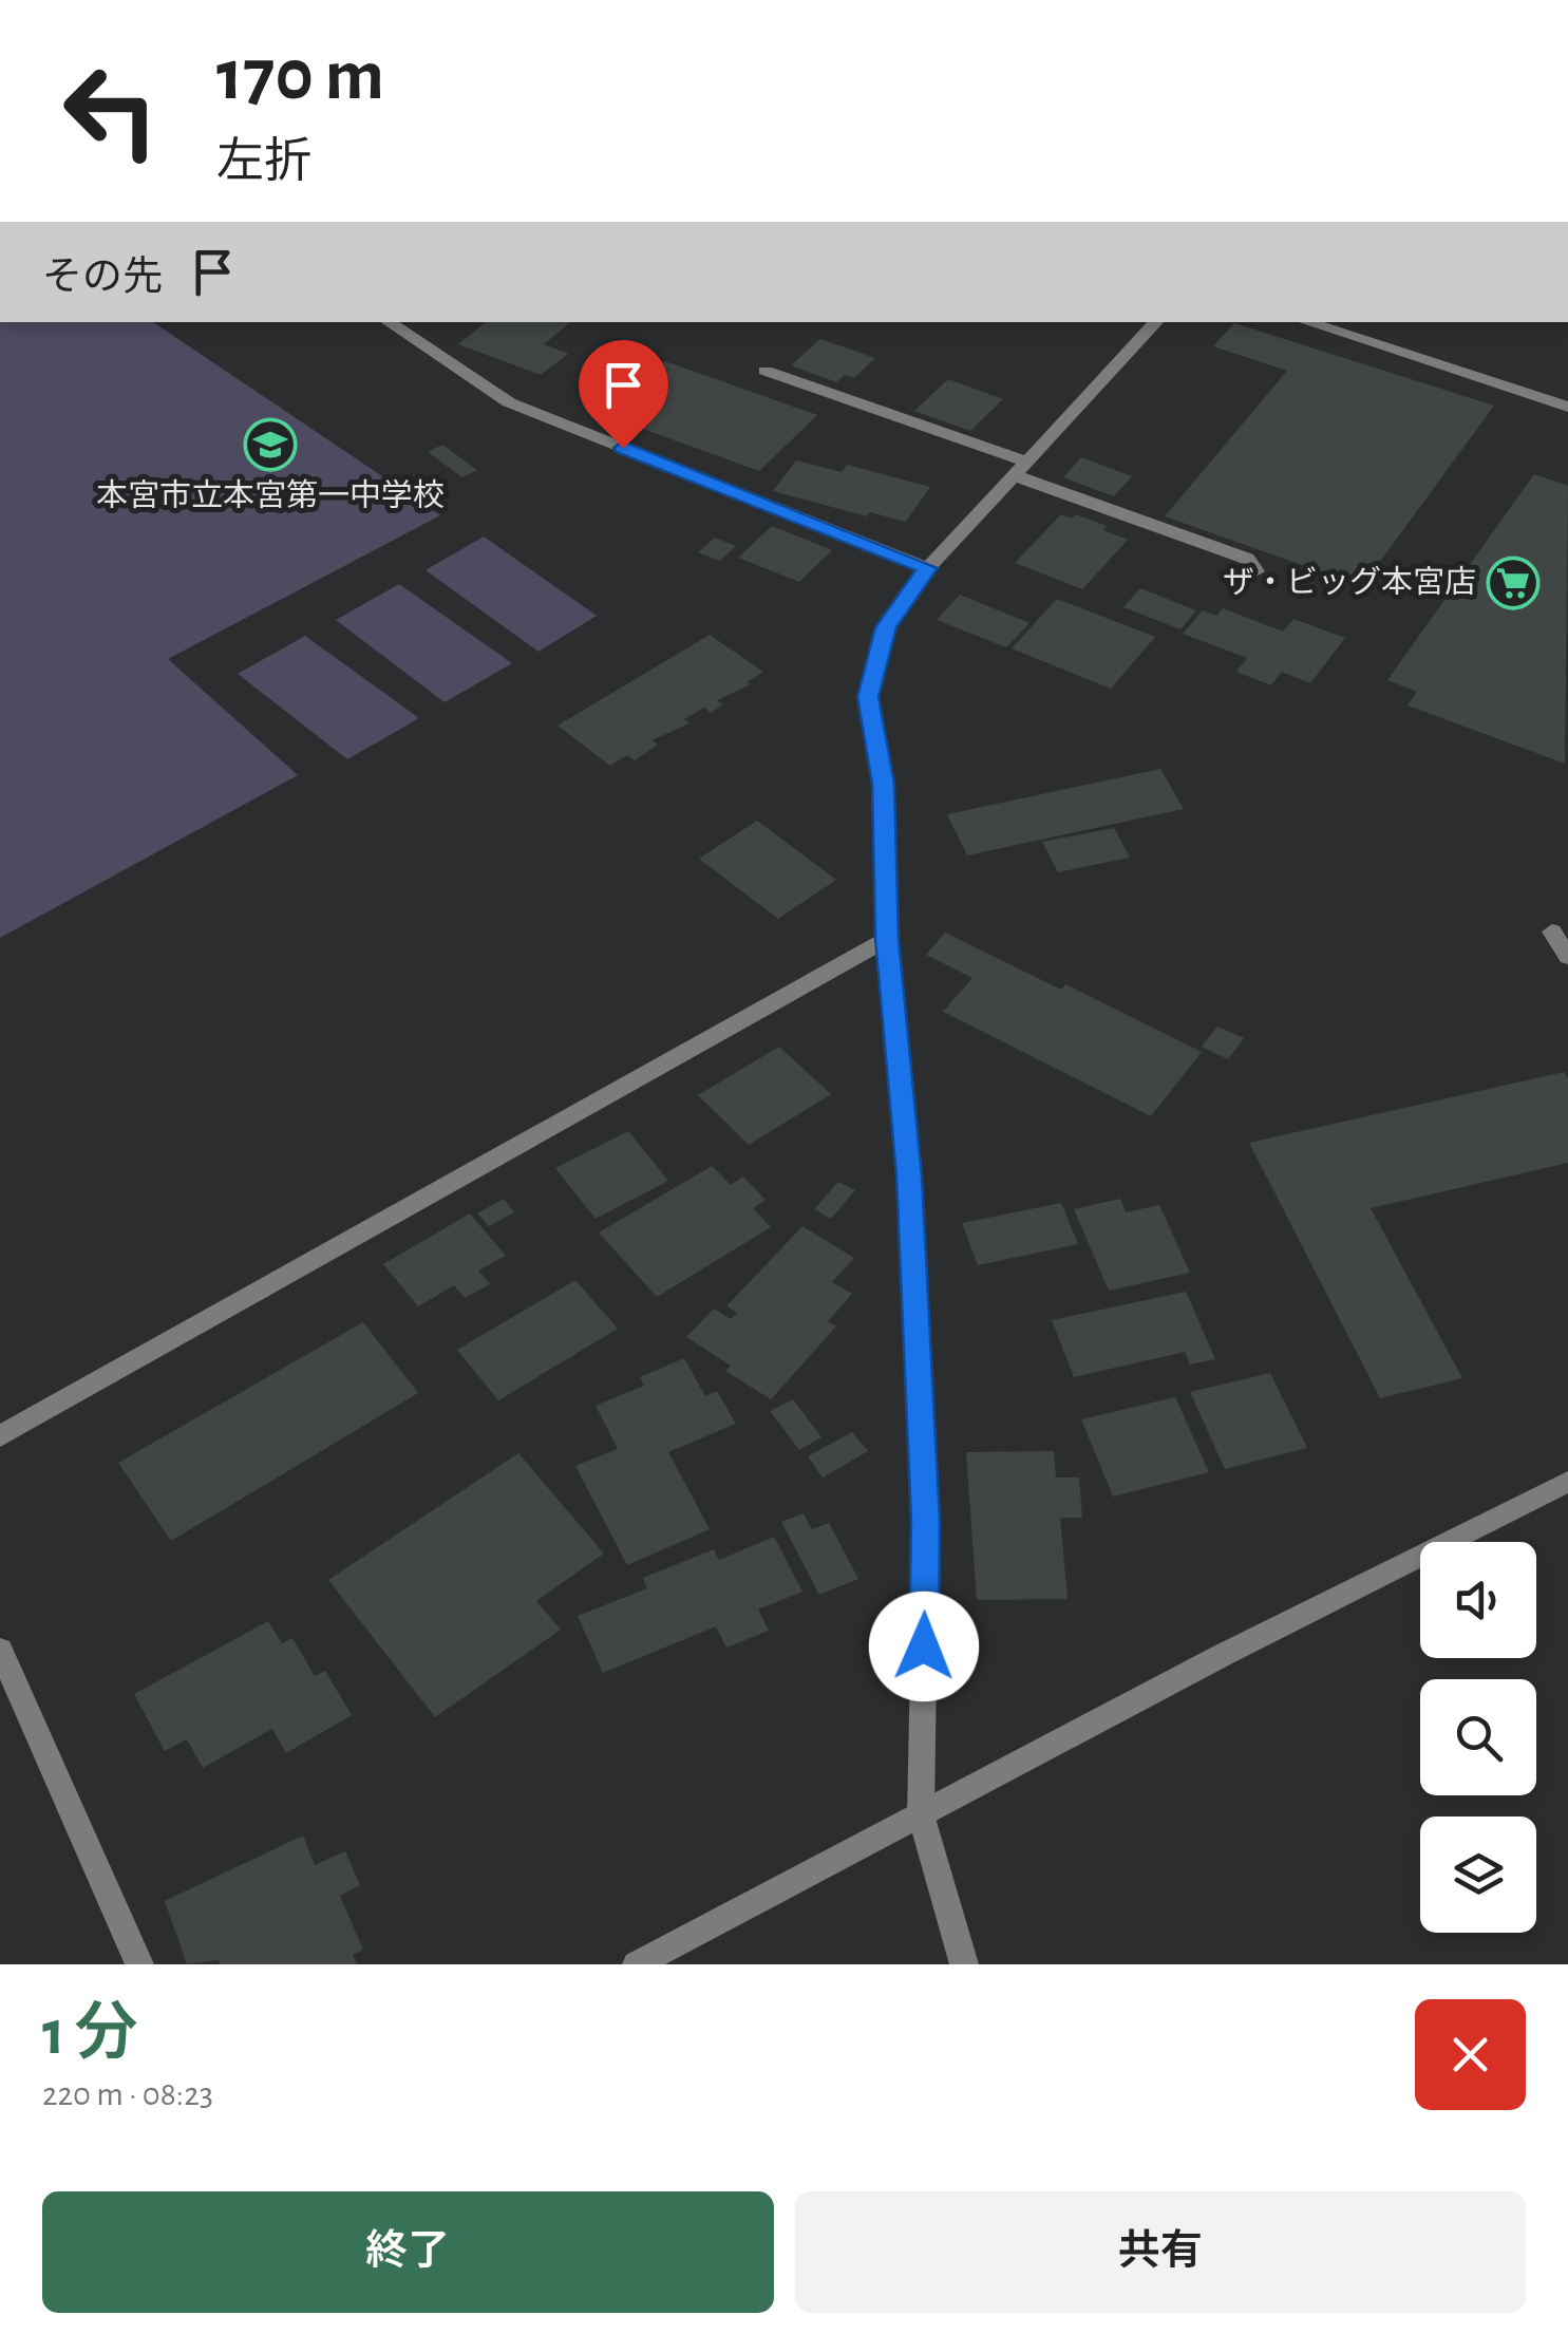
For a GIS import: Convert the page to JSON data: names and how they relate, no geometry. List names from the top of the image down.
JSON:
{
  "places": {
    "school or university": ["本宮市立本宮第一中学校"],
    "supermarket": ["ザ・ビッグ本宮店"]
  },
  "page": {
    "turn": ["170 m", "左折"],
    "then": "その先",
    "heading": ["1 分", "220 m · 08:23"],
    "buttons": ["終了", "共有"]
  }
}
